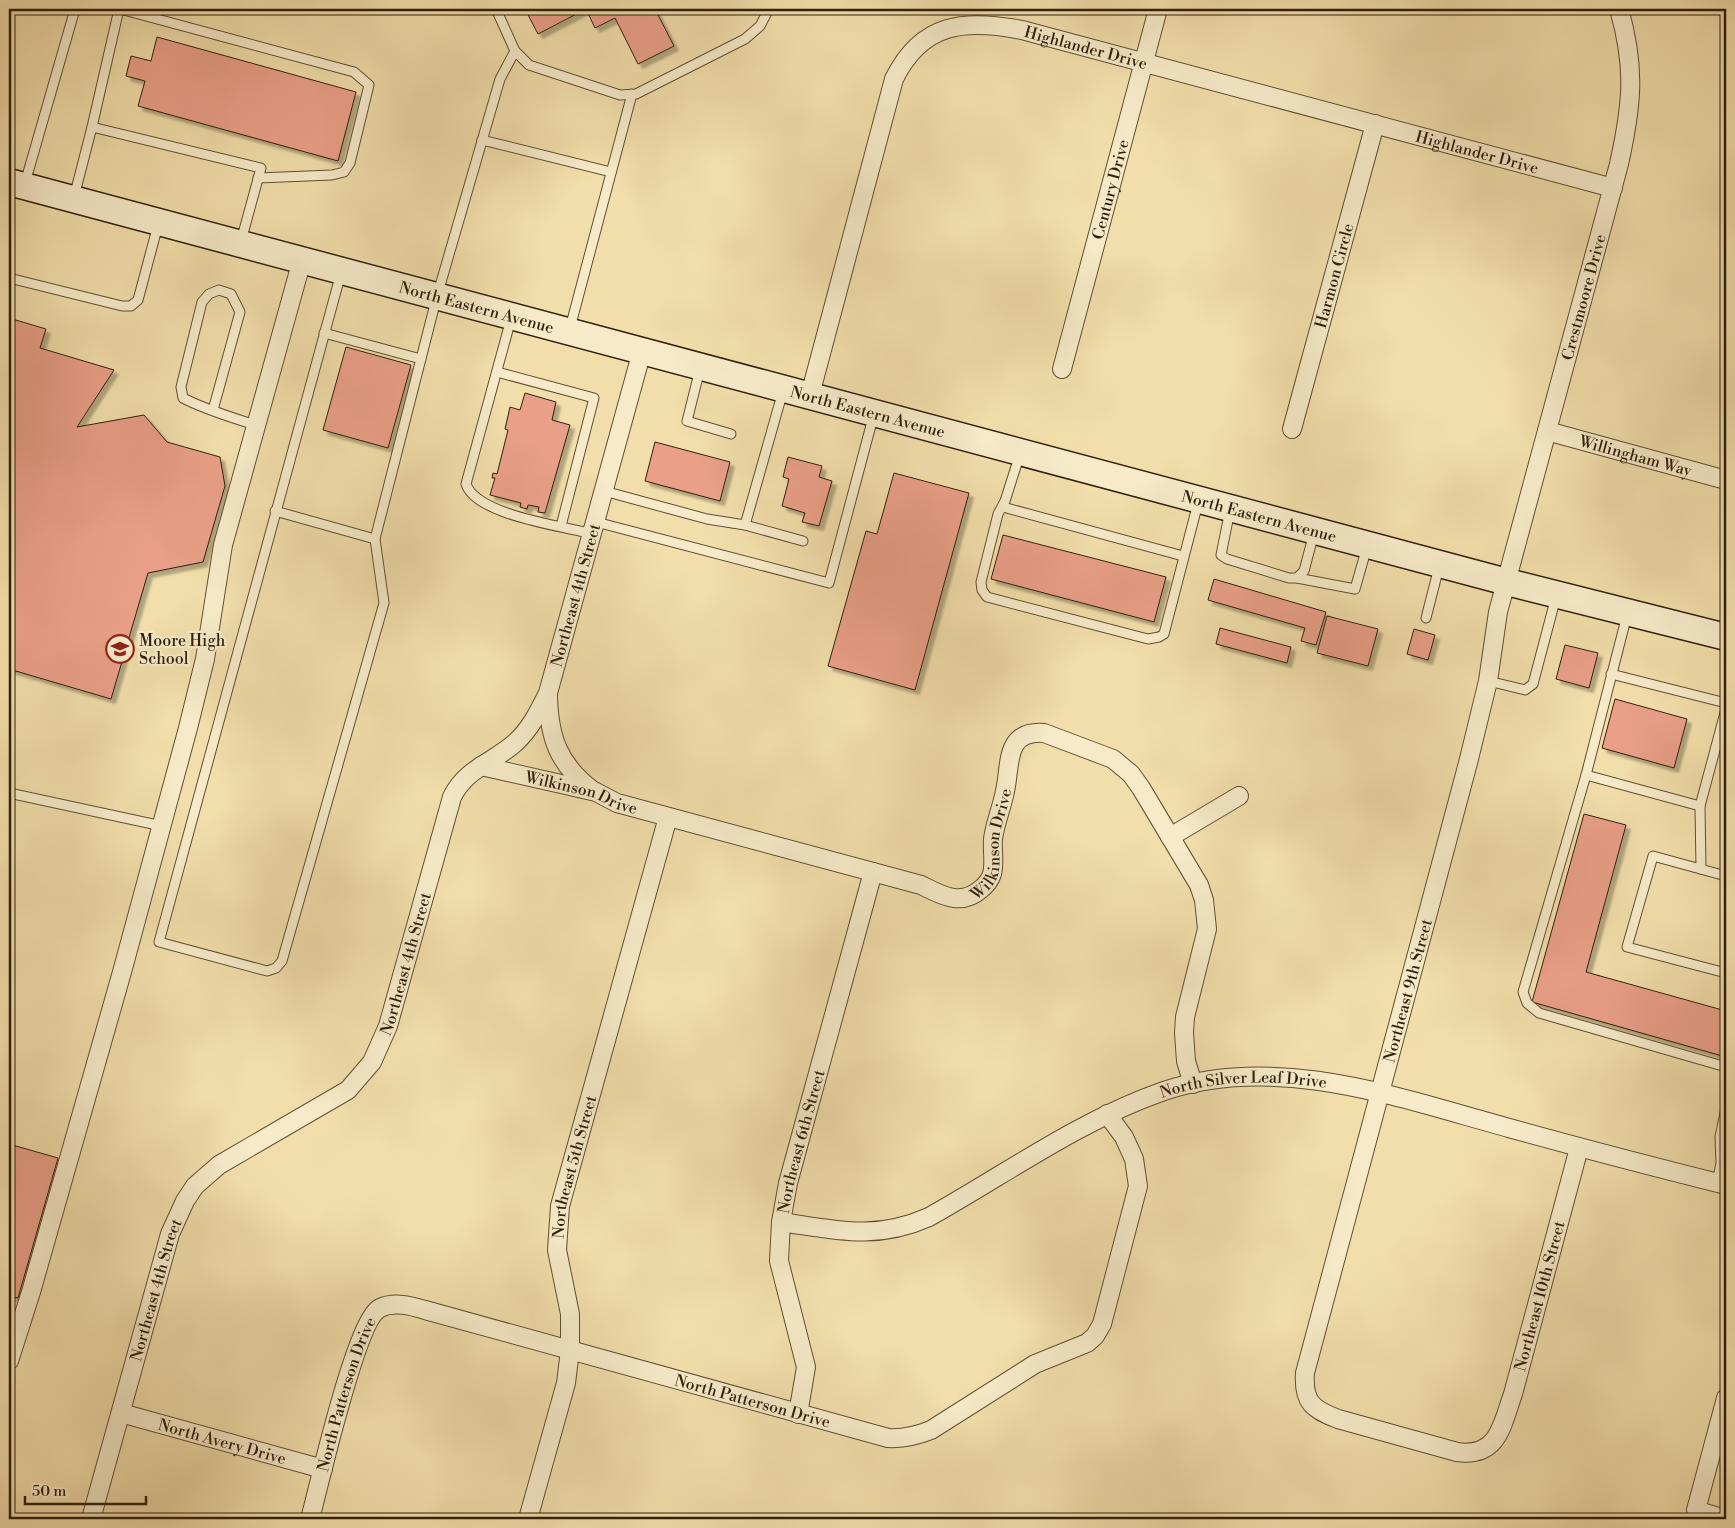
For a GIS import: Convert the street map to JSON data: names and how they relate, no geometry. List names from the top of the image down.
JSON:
{
  "streets": {
    "main road": ["North Eastern Avenue"],
    "street": [
      "Highlander Drive",
      "Century Drive",
      "Harmon Circle",
      "Crestmoore Drive",
      "Willingham Way",
      "Northeast 4th Street",
      "Wilkinson Drive",
      "Northeast 9th Street",
      "North Silver Leaf Drive",
      "Northeast 6th Street",
      "Northeast 5th Street",
      "Northeast 10th Street",
      "North Patterson Drive",
      "North Avery Drive"
    ]
  },
  "crossings": [
    ["Highlander Drive", "Century Drive"],
    ["Highlander Drive", "Harmon Circle"],
    ["Highlander Drive", "Crestmoore Drive"],
    ["Highlander Drive", "North Eastern Avenue"],
    ["Crestmoore Drive", "North Eastern Avenue"],
    ["Crestmoore Drive", "Willingham Way"],
    ["Crestmoore Drive", "Northeast 9th Street"],
    ["North Eastern Avenue", "Northeast 4th Street"],
    ["North Eastern Avenue", "Northeast 9th Street"],
    ["Northeast 4th Street", "Wilkinson Drive"],
    ["Northeast 4th Street", "North Avery Drive"],
    ["Wilkinson Drive", "North Silver Leaf Drive"],
    ["Wilkinson Drive", "Northeast 6th Street"],
    ["Wilkinson Drive", "Northeast 5th Street"],
    ["Northeast 9th Street", "North Silver Leaf Drive"],
    ["Northeast 9th Street", "Northeast 10th Street"],
    ["North Silver Leaf Drive", "Northeast 6th Street"],
    ["North Silver Leaf Drive", "Northeast 10th Street"],
    ["North Silver Leaf Drive", "North Patterson Drive"],
    ["Northeast 6th Street", "North Patterson Drive"],
    ["Northeast 5th Street", "North Patterson Drive"],
    ["North Patterson Drive", "North Avery Drive"]
  ],
  "places": {
    "school or university": ["Moore High School"]
  },
  "scale_bar": "50 m"
}
